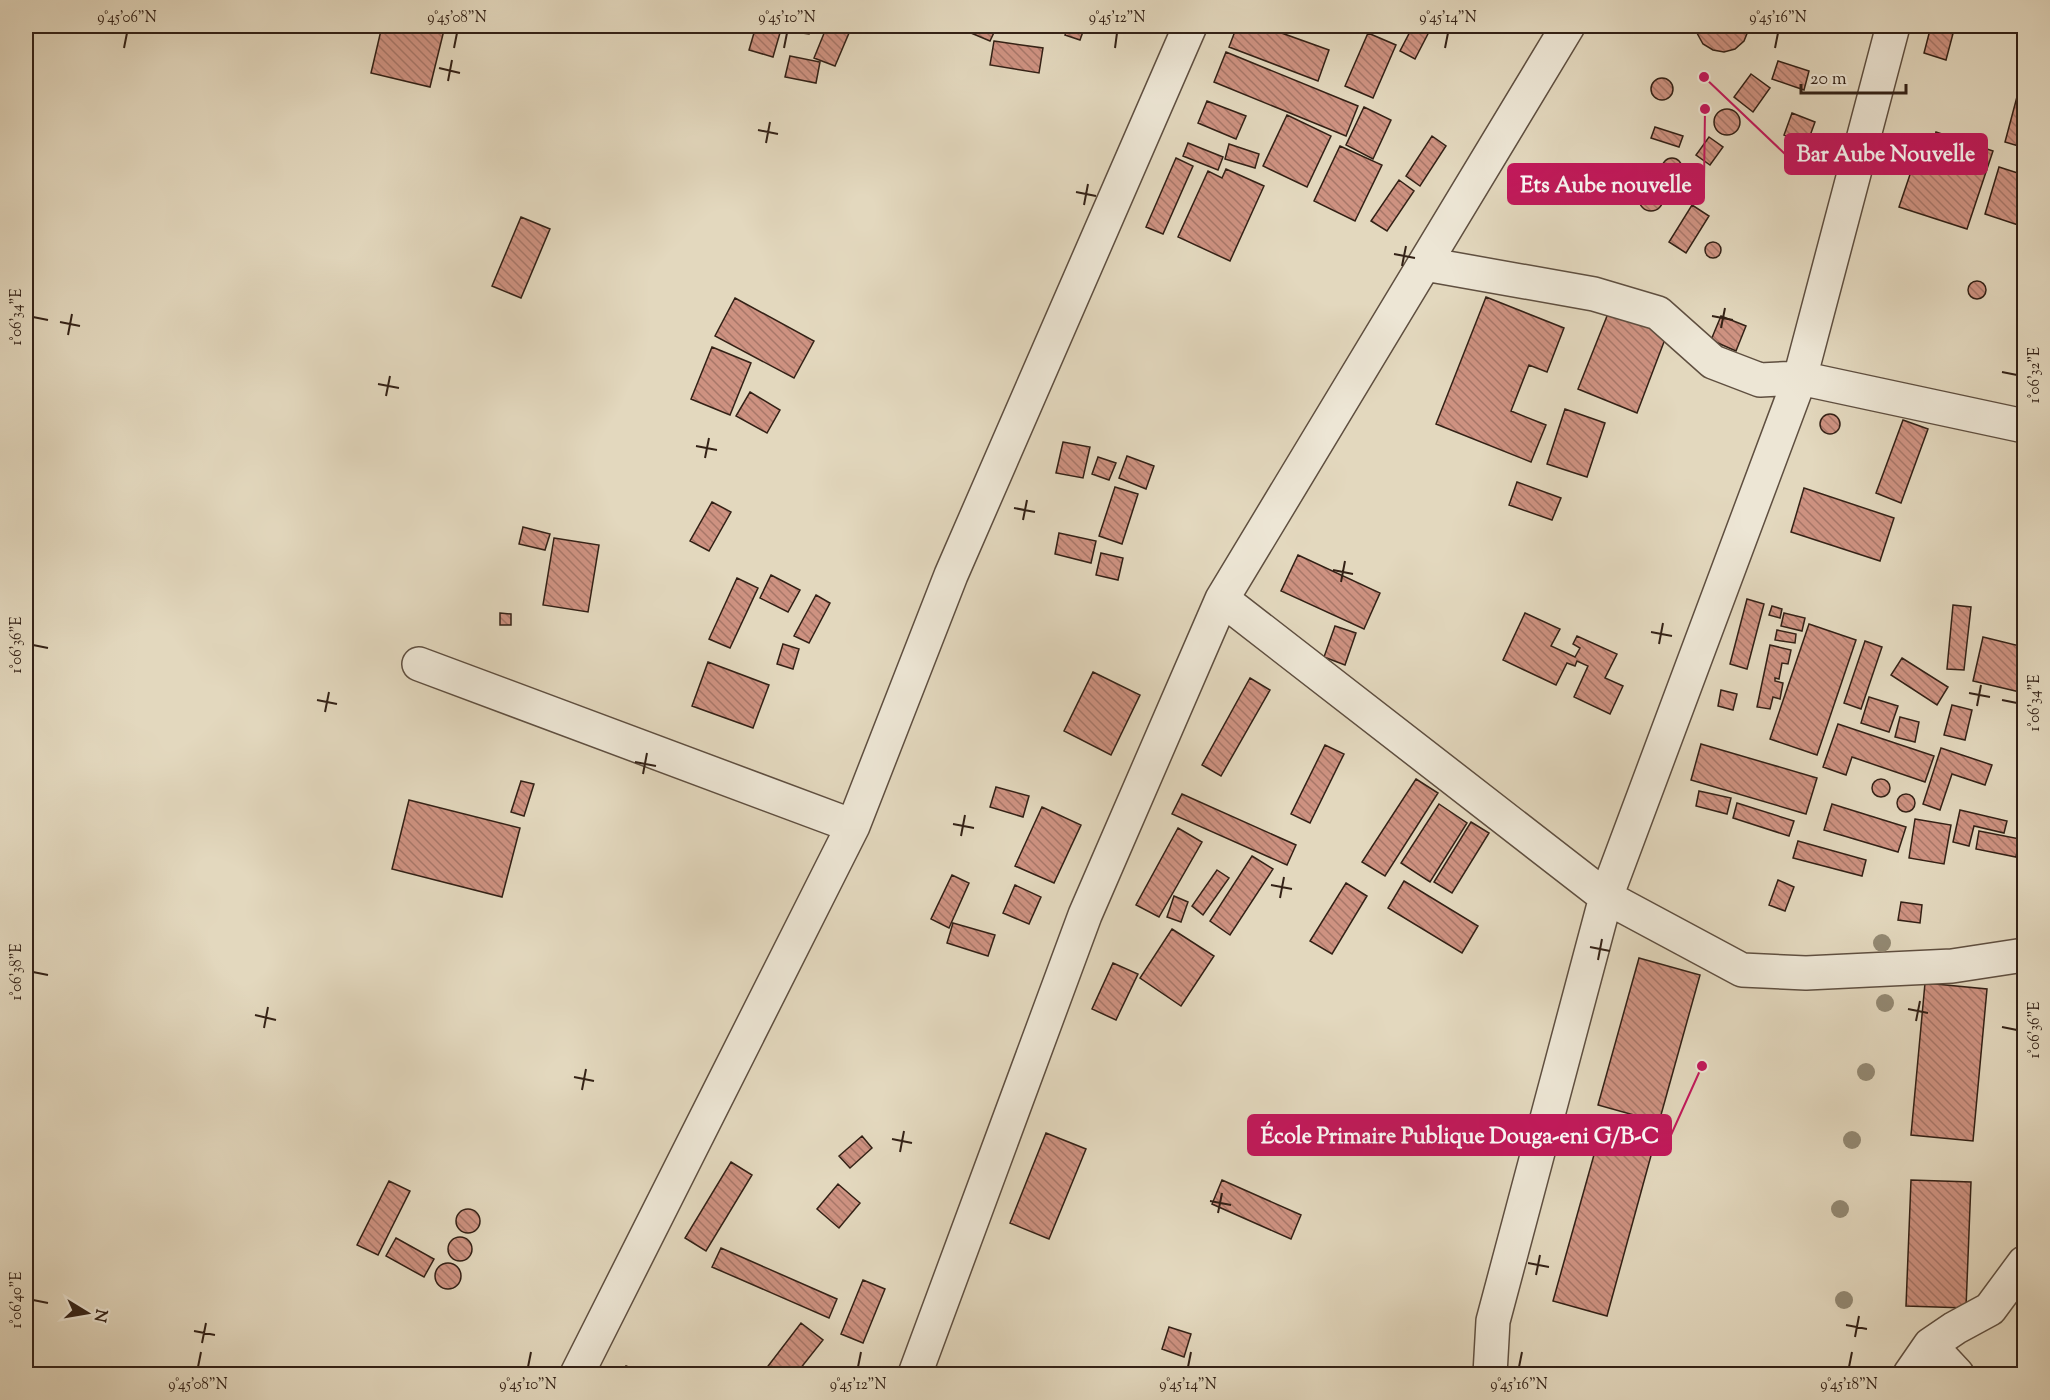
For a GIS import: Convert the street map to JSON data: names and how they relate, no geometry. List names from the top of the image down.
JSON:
{
  "places": ["Bar Aube Nouvelle", "Ets Aube nouvelle", "École Primaire Publique Douga-eni G/B-C"],
  "scale_bar": "20 m",
  "north": "right",
  "coordinates": [
    "9°45'06\"N",
    "9°45'08\"N",
    "9°45'10\"N",
    "9°45'12\"N",
    "9°45'14\"N",
    "9°45'16\"N",
    "1°06'34\"E",
    "1°06'32\"E",
    "1°06'36\"E",
    "1°06'38\"E",
    "1°06'40\"E",
    "9°45'18\"N"
  ]
}
